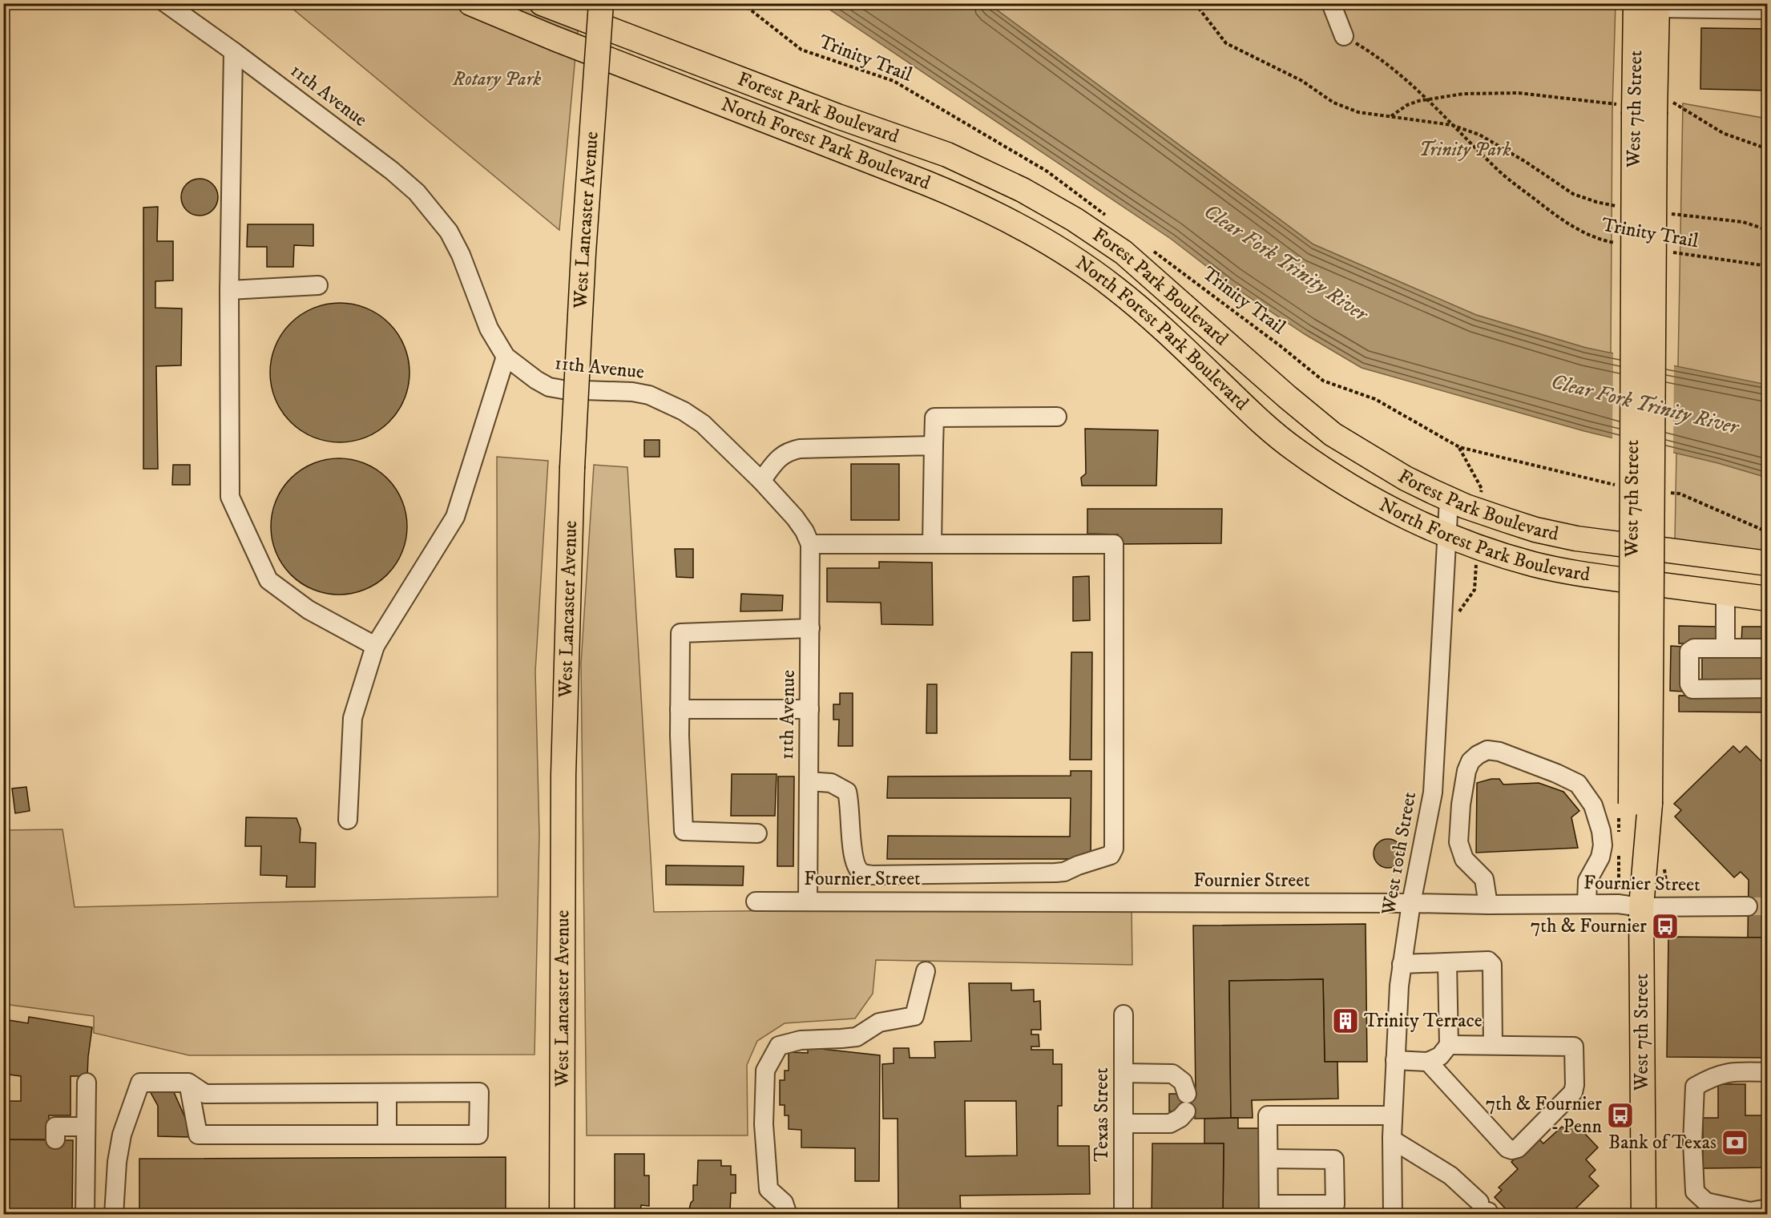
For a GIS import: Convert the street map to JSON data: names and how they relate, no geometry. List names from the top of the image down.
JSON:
{
  "streets": {
    "main road": [
      "Forest Park Boulevard",
      "West 7th Street",
      "North Forest Park Boulevard",
      "West Lancaster Avenue"
    ],
    "street": [
      "11th Avenue",
      "West 10th Street",
      "Fournier Street",
      "Texas Street"
    ],
    "path": ["Trinity Trail"]
  },
  "crossings": [
    ["11th Avenue", "Fournier Street"],
    ["Forest Park Boulevard", "West 10th Street"],
    ["West 7th Street", "Fournier Street"],
    ["North Forest Park Boulevard", "West 10th Street"],
    ["West 10th Street", "Fournier Street"]
  ],
  "water": ["Clear Fork Trinity River"],
  "parks": ["Rotary Park", "Trinity Park"],
  "places": {
    "bus stop": ["7th & Fournier", "7th & Fournier - Penn"],
    "building": ["Trinity Terrace"],
    "bank": ["Bank of Texas"]
  }
}
